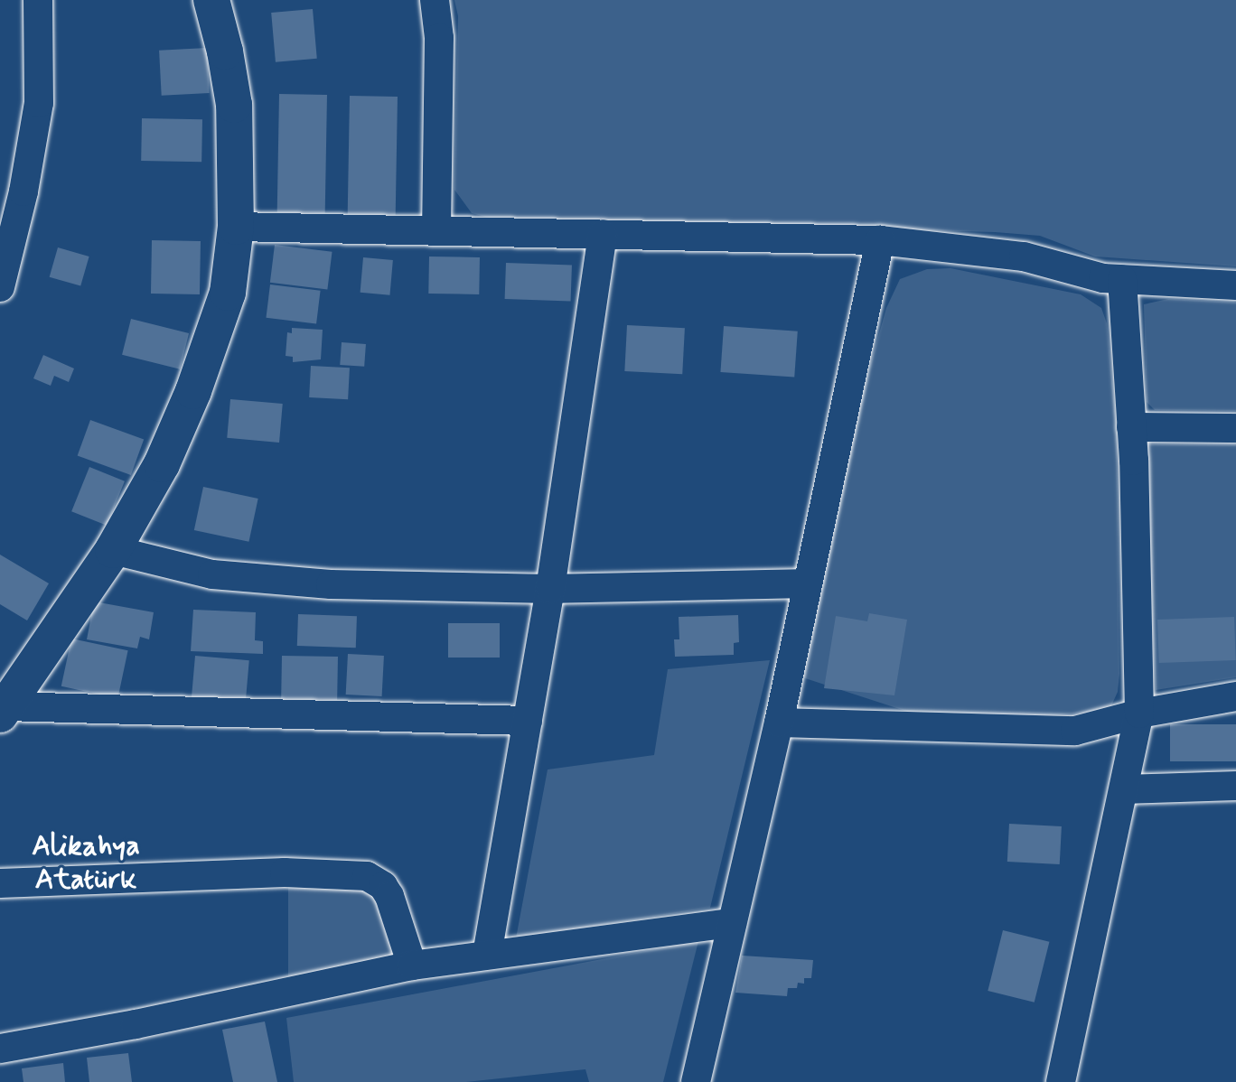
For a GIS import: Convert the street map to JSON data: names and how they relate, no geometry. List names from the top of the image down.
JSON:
{
  "districts": ["Alikahya Atatürk"]
}
